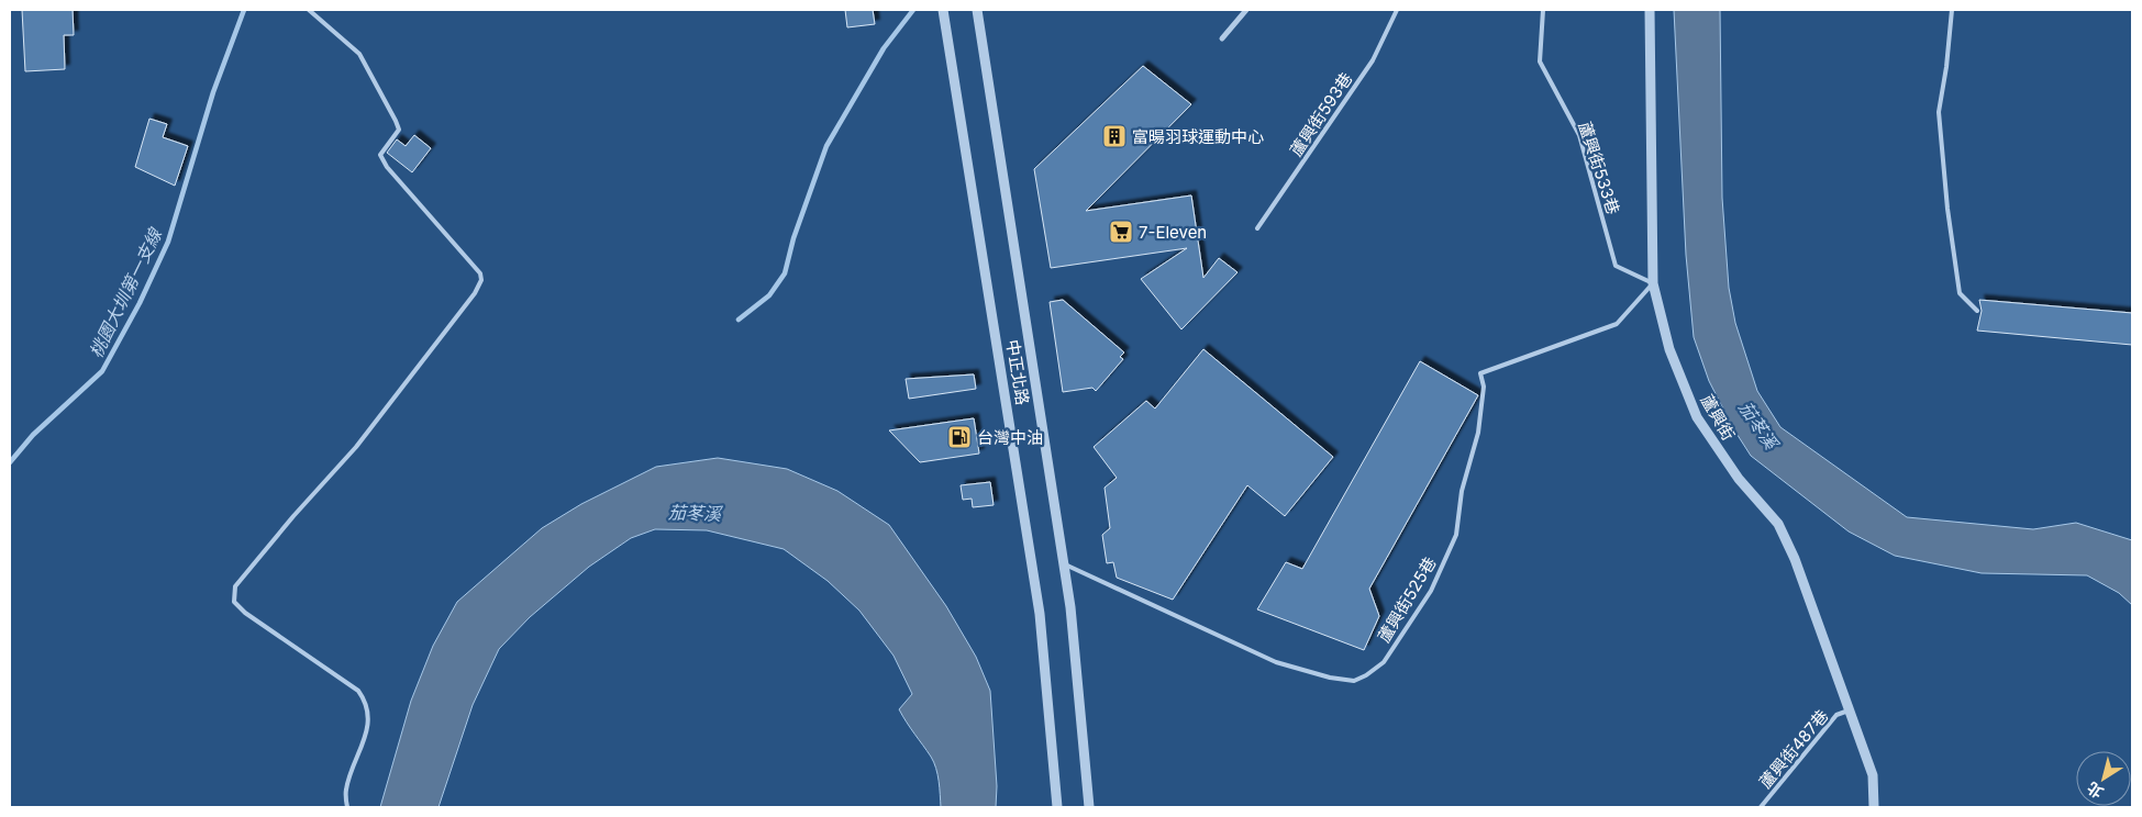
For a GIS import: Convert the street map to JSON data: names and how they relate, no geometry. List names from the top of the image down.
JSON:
{
  "streets": {
    "street": ["中正北路", "蘆興街"],
    "lane": [
      "蘆興街593巷",
      "蘆興街533巷",
      "蘆興街525巷",
      "蘆興街487巷"
    ]
  },
  "crossings": [
    ["蘆興街533巷", "蘆興街"],
    ["蘆興街533巷", "蘆興街525巷"],
    ["中正北路", "蘆興街525巷"],
    ["蘆興街", "蘆興街525巷"],
    ["蘆興街", "蘆興街487巷"]
  ],
  "water": ["桃園大圳第一支線", "茄苳溪"],
  "places": {
    "building": ["富暘羽球運動中心"],
    "supermarket": ["7-Eleven"],
    "fuel station": ["台灣中油"]
  },
  "north": "bottom left"
}
